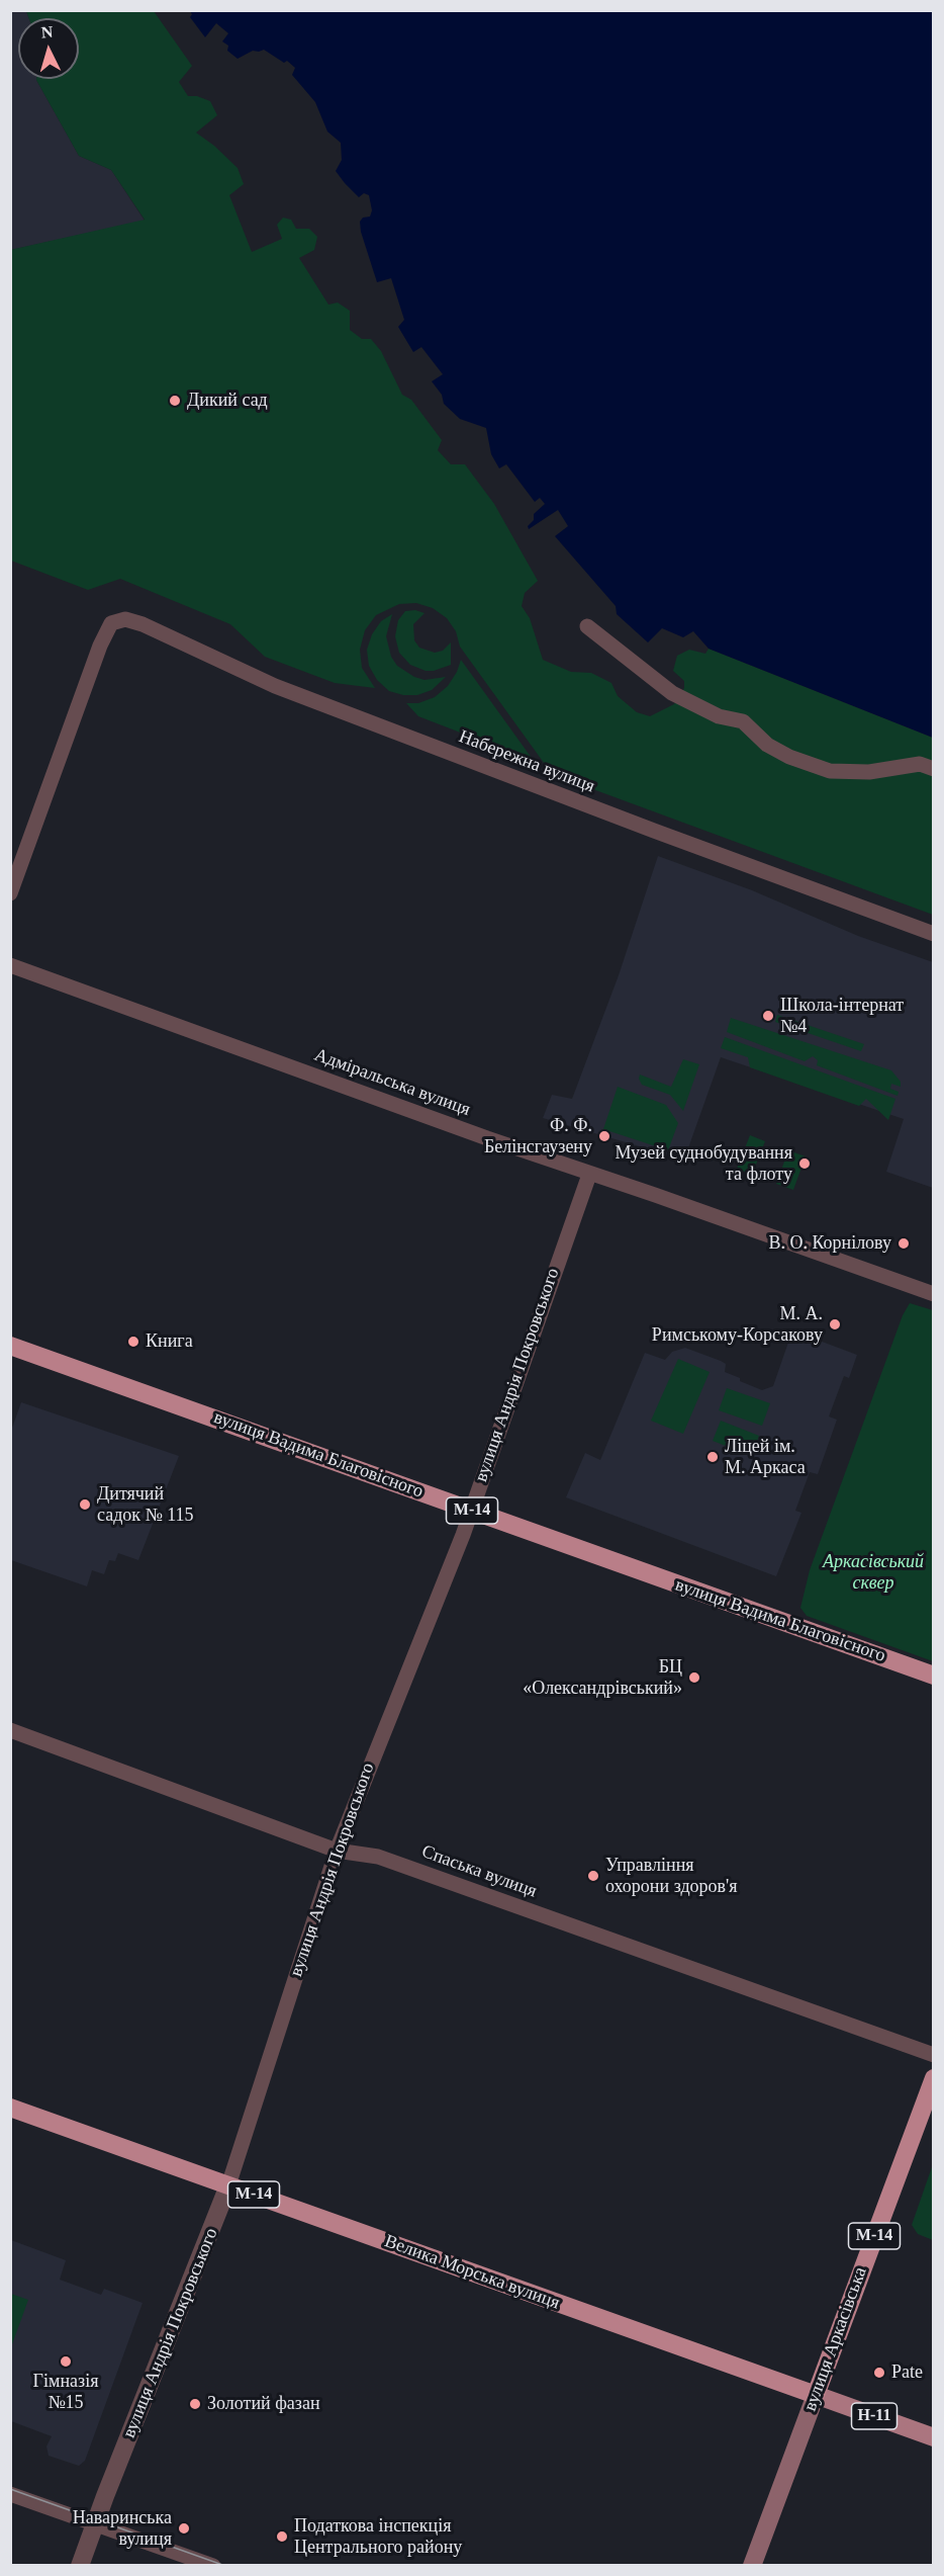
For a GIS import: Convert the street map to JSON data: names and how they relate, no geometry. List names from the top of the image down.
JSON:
{
  "streets": {
    "highway": [
      "вулиця Вадима Благовісного",
      "М-14",
      "Велика Морська вулиця",
      "вулиця Аркасівська"
    ],
    "main road": ["Н-11"],
    "street": [
      "Набережна вулиця",
      "Адміральська вулиця",
      "вулиця Андрія Покровського",
      "Спаська вулиця"
    ]
  },
  "crossings": [
    ["Адміральська вулиця", "вулиця Андрія Покровського"],
    ["вулиця Андрія Покровського", "вулиця Вадима Благовісного"],
    ["вулиця Андрія Покровського", "Спаська вулиця"],
    ["вулиця Андрія Покровського", "Велика Морська вулиця"],
    ["Велика Морська вулиця", "вулиця Аркасівська"]
  ],
  "parks": ["Аркасівський сквер"],
  "places": [
    "Дикий сад",
    "Школа-інтернат №4",
    "Ф. Ф. Белінсгаузену",
    "Музей суднобудування та флоту",
    "В. О. Корнілову",
    "М. А. Римському-Корсакову",
    "Книга",
    "Ліцей ім. М. Аркаса",
    "Дитячий садок № 115",
    "БЦ «Олександрівський»",
    "Управління охорони здоров'я",
    "Гімназія №15",
    "Pate",
    "Золотий фазан",
    "Наваринська вулиця",
    "Податкова інспекція Центрального району"
  ],
  "north": "top"
}
